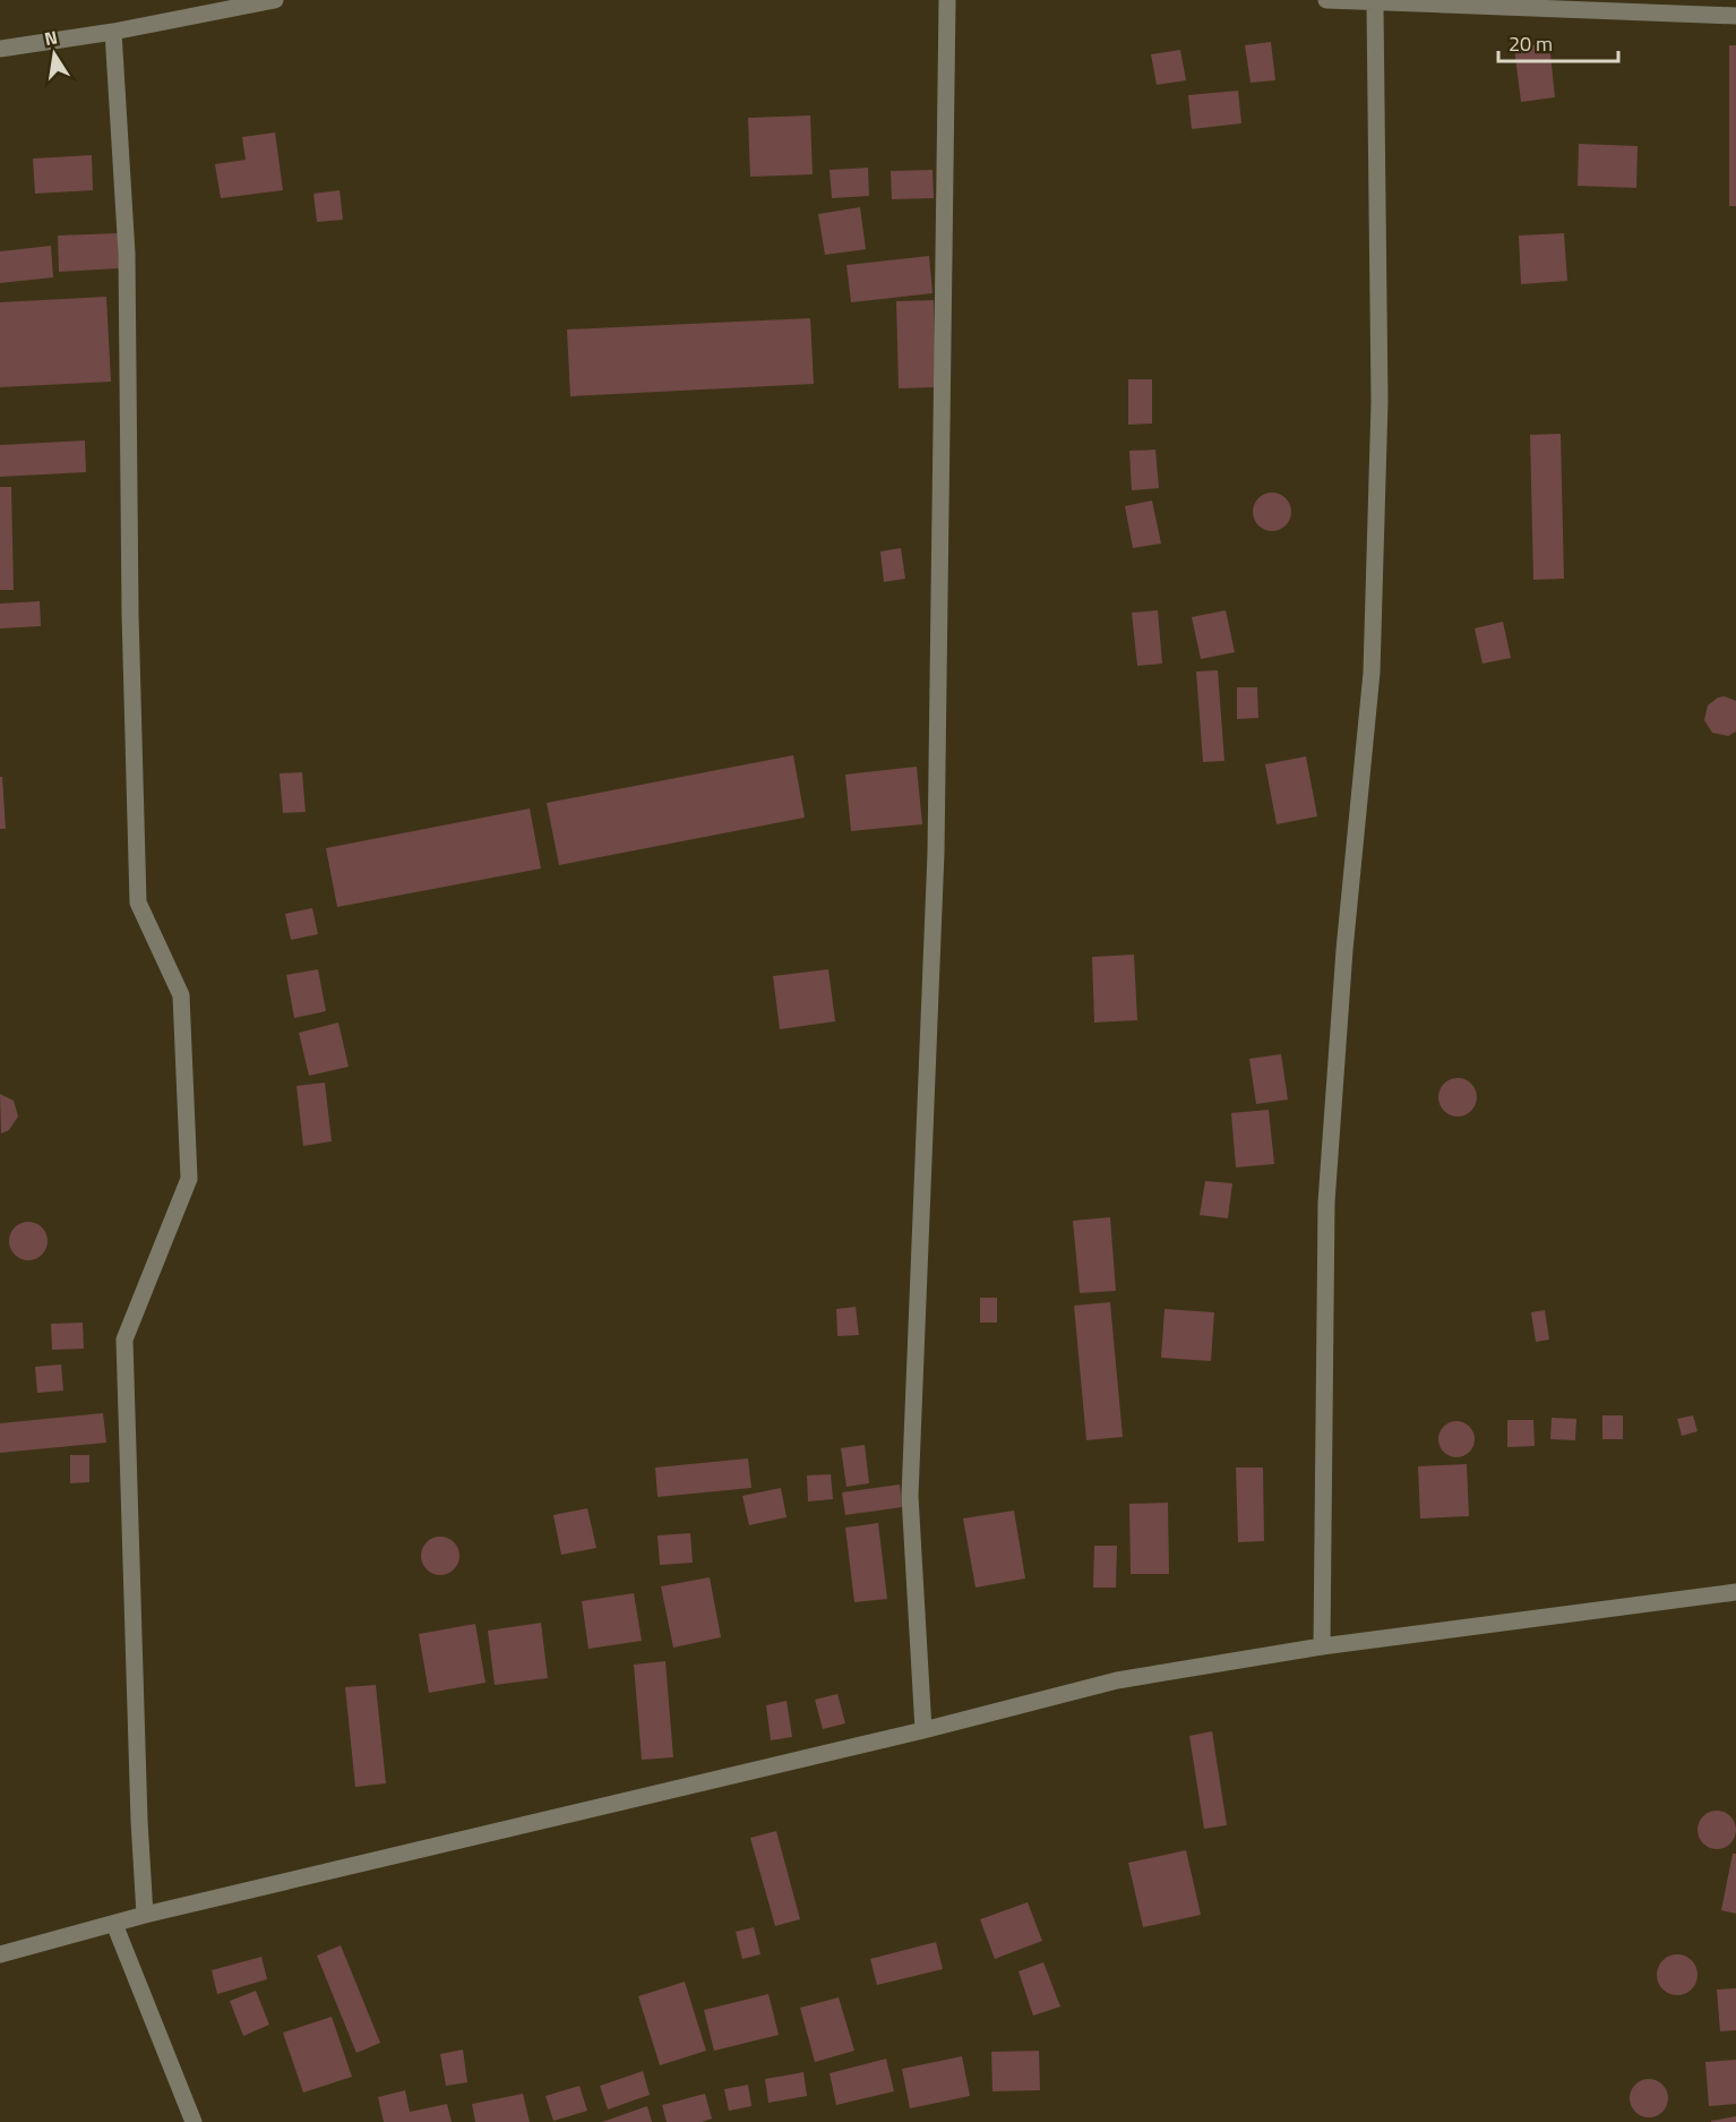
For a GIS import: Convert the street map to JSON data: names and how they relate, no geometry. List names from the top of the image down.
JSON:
{
  "scale_bar": "20 m",
  "north": "top"
}
